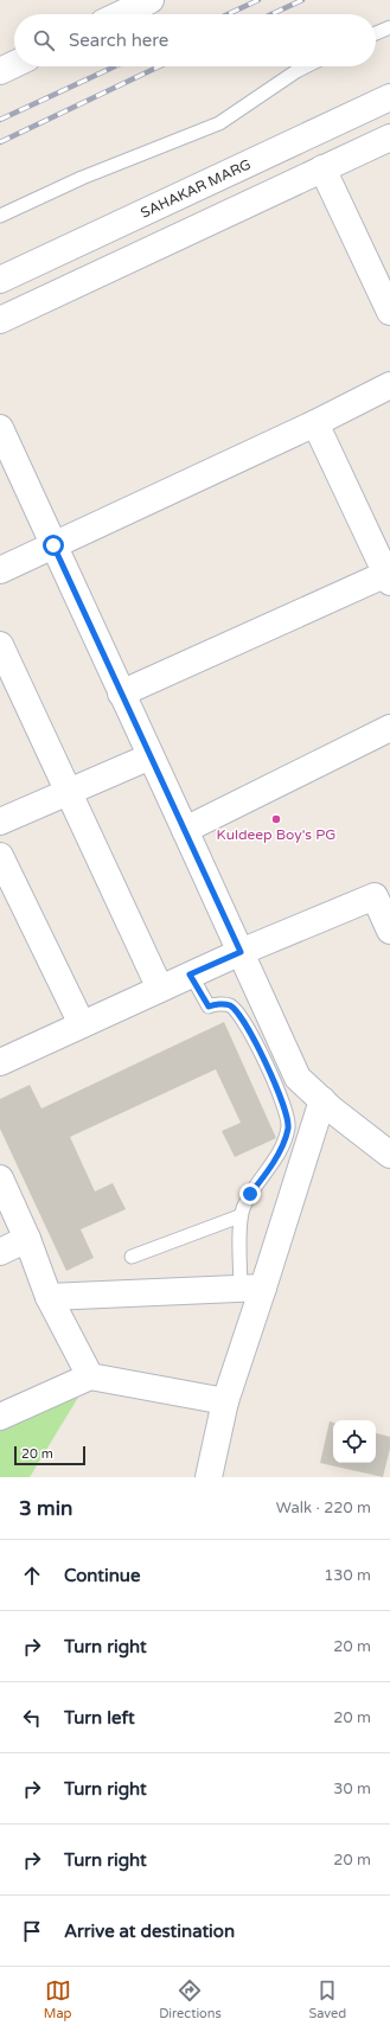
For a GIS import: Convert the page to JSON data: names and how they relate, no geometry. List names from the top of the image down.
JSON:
{
  "streets": {
    "street": ["SAHAKAR MARG"]
  },
  "places": ["Kuldeep Boy's PG"],
  "scale_bar": "20 m",
  "page": {
    "search": "Search here",
    "scale": "20 m",
    "heading": ["3 min", "Walk · 220 m"],
    "list": [
      ["Continue", "130 m"],
      ["Turn right", "20 m"],
      ["Turn left", "20 m"],
      ["Turn right", "30 m"],
      ["Turn right", "20 m"],
      "Arrive at destination"
    ],
    "nav": ["Map", "Directions", "Saved"]
  }
}
